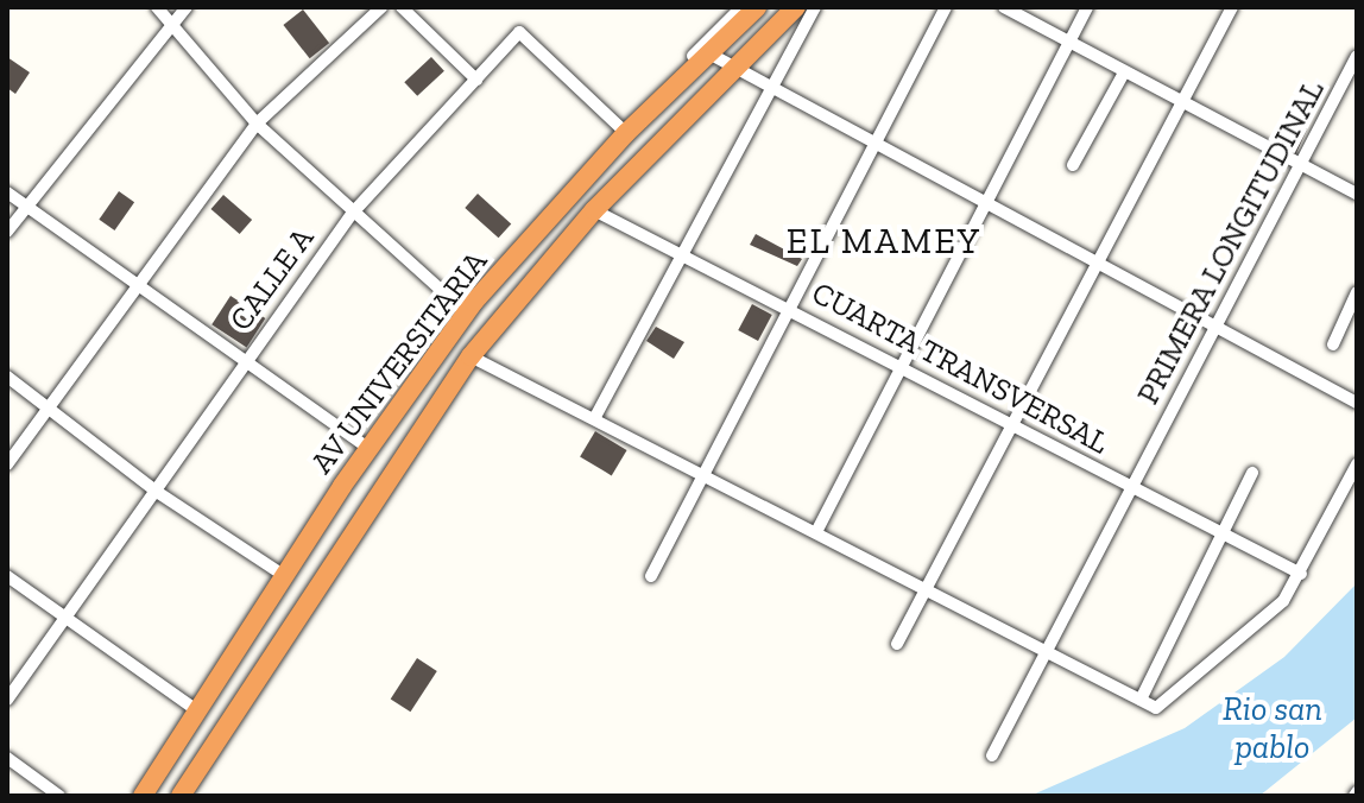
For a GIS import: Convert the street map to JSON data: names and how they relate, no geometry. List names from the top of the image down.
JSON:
{
  "streets": {
    "highway": ["AV UNIVERSITARIA"],
    "street": ["PRIMERA LONGITUDINAL", "CALLE A", "CUARTA TRANSVERSAL"]
  },
  "crossings": [
    ["PRIMERA LONGITUDINAL", "CUARTA TRANSVERSAL"],
    ["CALLE A", "AV UNIVERSITARIA"],
    ["AV UNIVERSITARIA", "CUARTA TRANSVERSAL"]
  ],
  "districts": ["EL MAMEY"],
  "water": ["Rio san pablo"]
}
